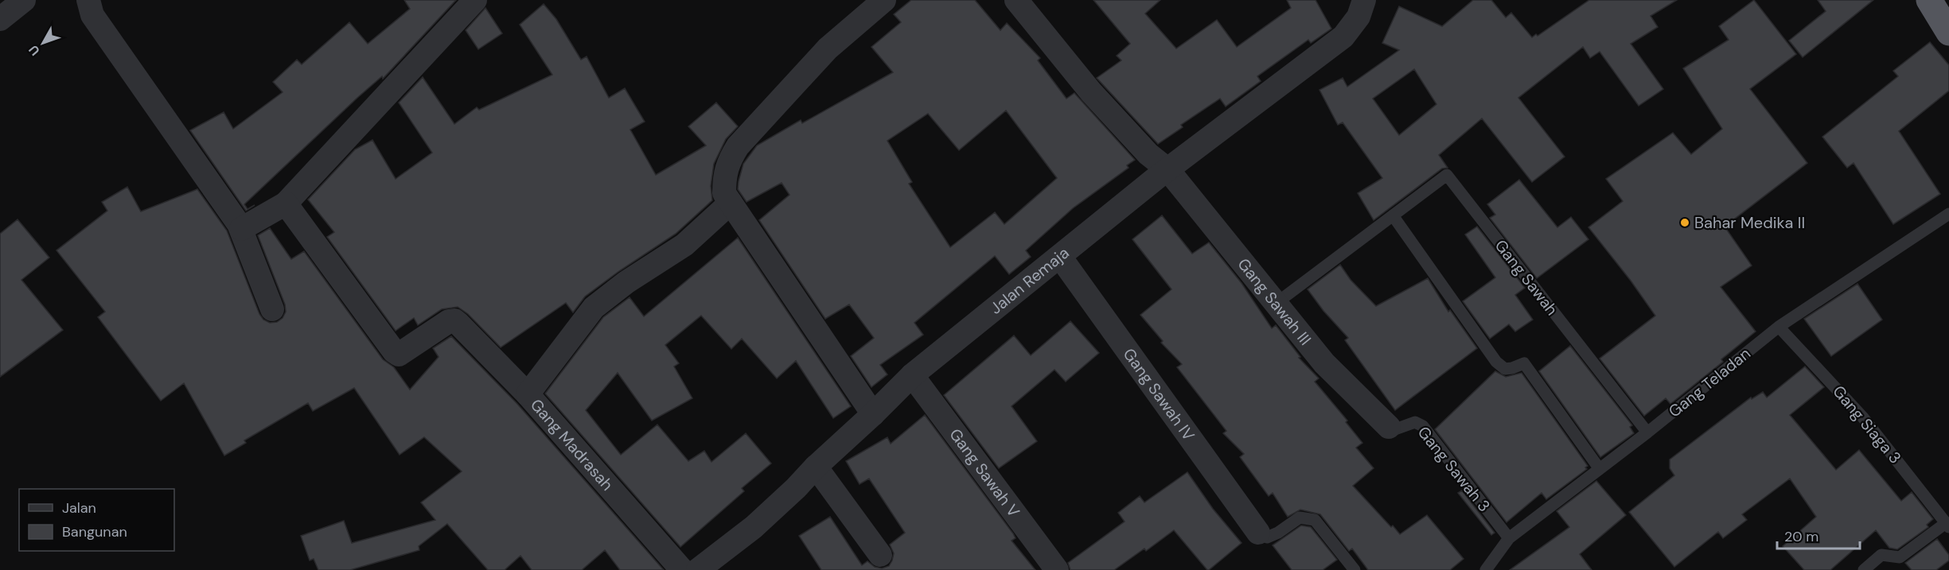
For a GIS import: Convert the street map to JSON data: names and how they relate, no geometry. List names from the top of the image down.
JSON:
{
  "streets": {
    "street": [
      "Jalan Remaja",
      "Gang Sawah III",
      "Gang Sawah IV",
      "Gang Madrasah",
      "Gang Sawah V"
    ],
    "lane": [
      "Gang Sawah",
      "Gang Teladan",
      "Gang Siaga 3",
      "Gang Sawah 3"
    ]
  },
  "crossings": [
    ["Gang Sawah", "Gang Sawah III"],
    ["Gang Sawah", "Gang Teladan"],
    ["Jalan Remaja", "Gang Sawah III"],
    ["Jalan Remaja", "Gang Sawah IV"],
    ["Jalan Remaja", "Gang Sawah V"],
    ["Gang Sawah III", "Gang Sawah 3"],
    ["Gang Teladan", "Gang Siaga 3"],
    ["Gang Teladan", "Gang Sawah 3"]
  ],
  "places": ["Bahar Medika II"],
  "legend": ["Jalan", "Bangunan"],
  "scale_bar": "20 m",
  "north": "bottom left"
}
